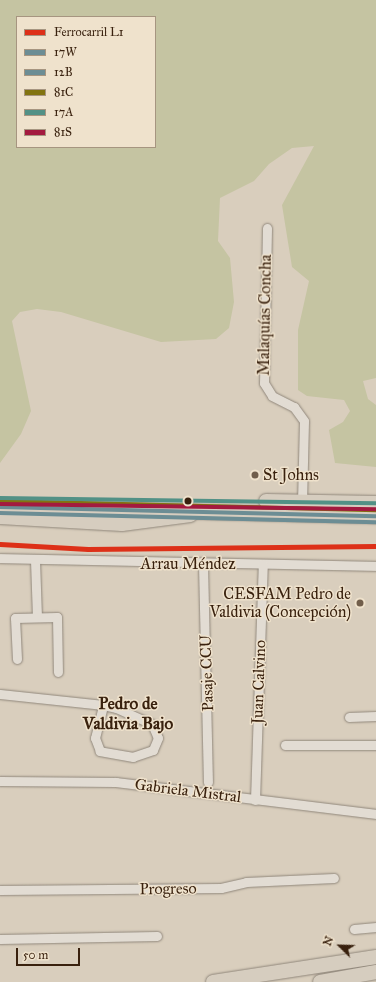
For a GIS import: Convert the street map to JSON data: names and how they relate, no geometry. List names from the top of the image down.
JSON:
{
  "streets": {
    "street": [
      "Malaquías Concha",
      "Arrau Méndez",
      "Pasaje CCU",
      "Juan Calvino",
      "Gabriela Mistral",
      "Progreso"
    ]
  },
  "crossings": [
    ["Arrau Méndez", "Pasaje CCU"],
    ["Arrau Méndez", "Juan Calvino"],
    ["Juan Calvino", "Gabriela Mistral"]
  ],
  "districts": ["Pedro de Valdivia Bajo"],
  "places": ["St Johns", "CESFAM Pedro de Valdivia (Concepción)"],
  "lines": [
    "transit line 17A",
    "transit line 81C",
    "transit line 81S",
    "transit line 17W",
    "transit line 12B",
    "rail line L1"
  ],
  "legend": [
    "Ferrocarril L1",
    "17W",
    "12B",
    "81C",
    "17A",
    "81S"
  ],
  "scale_bar": "50 m",
  "north": "top left"
}
